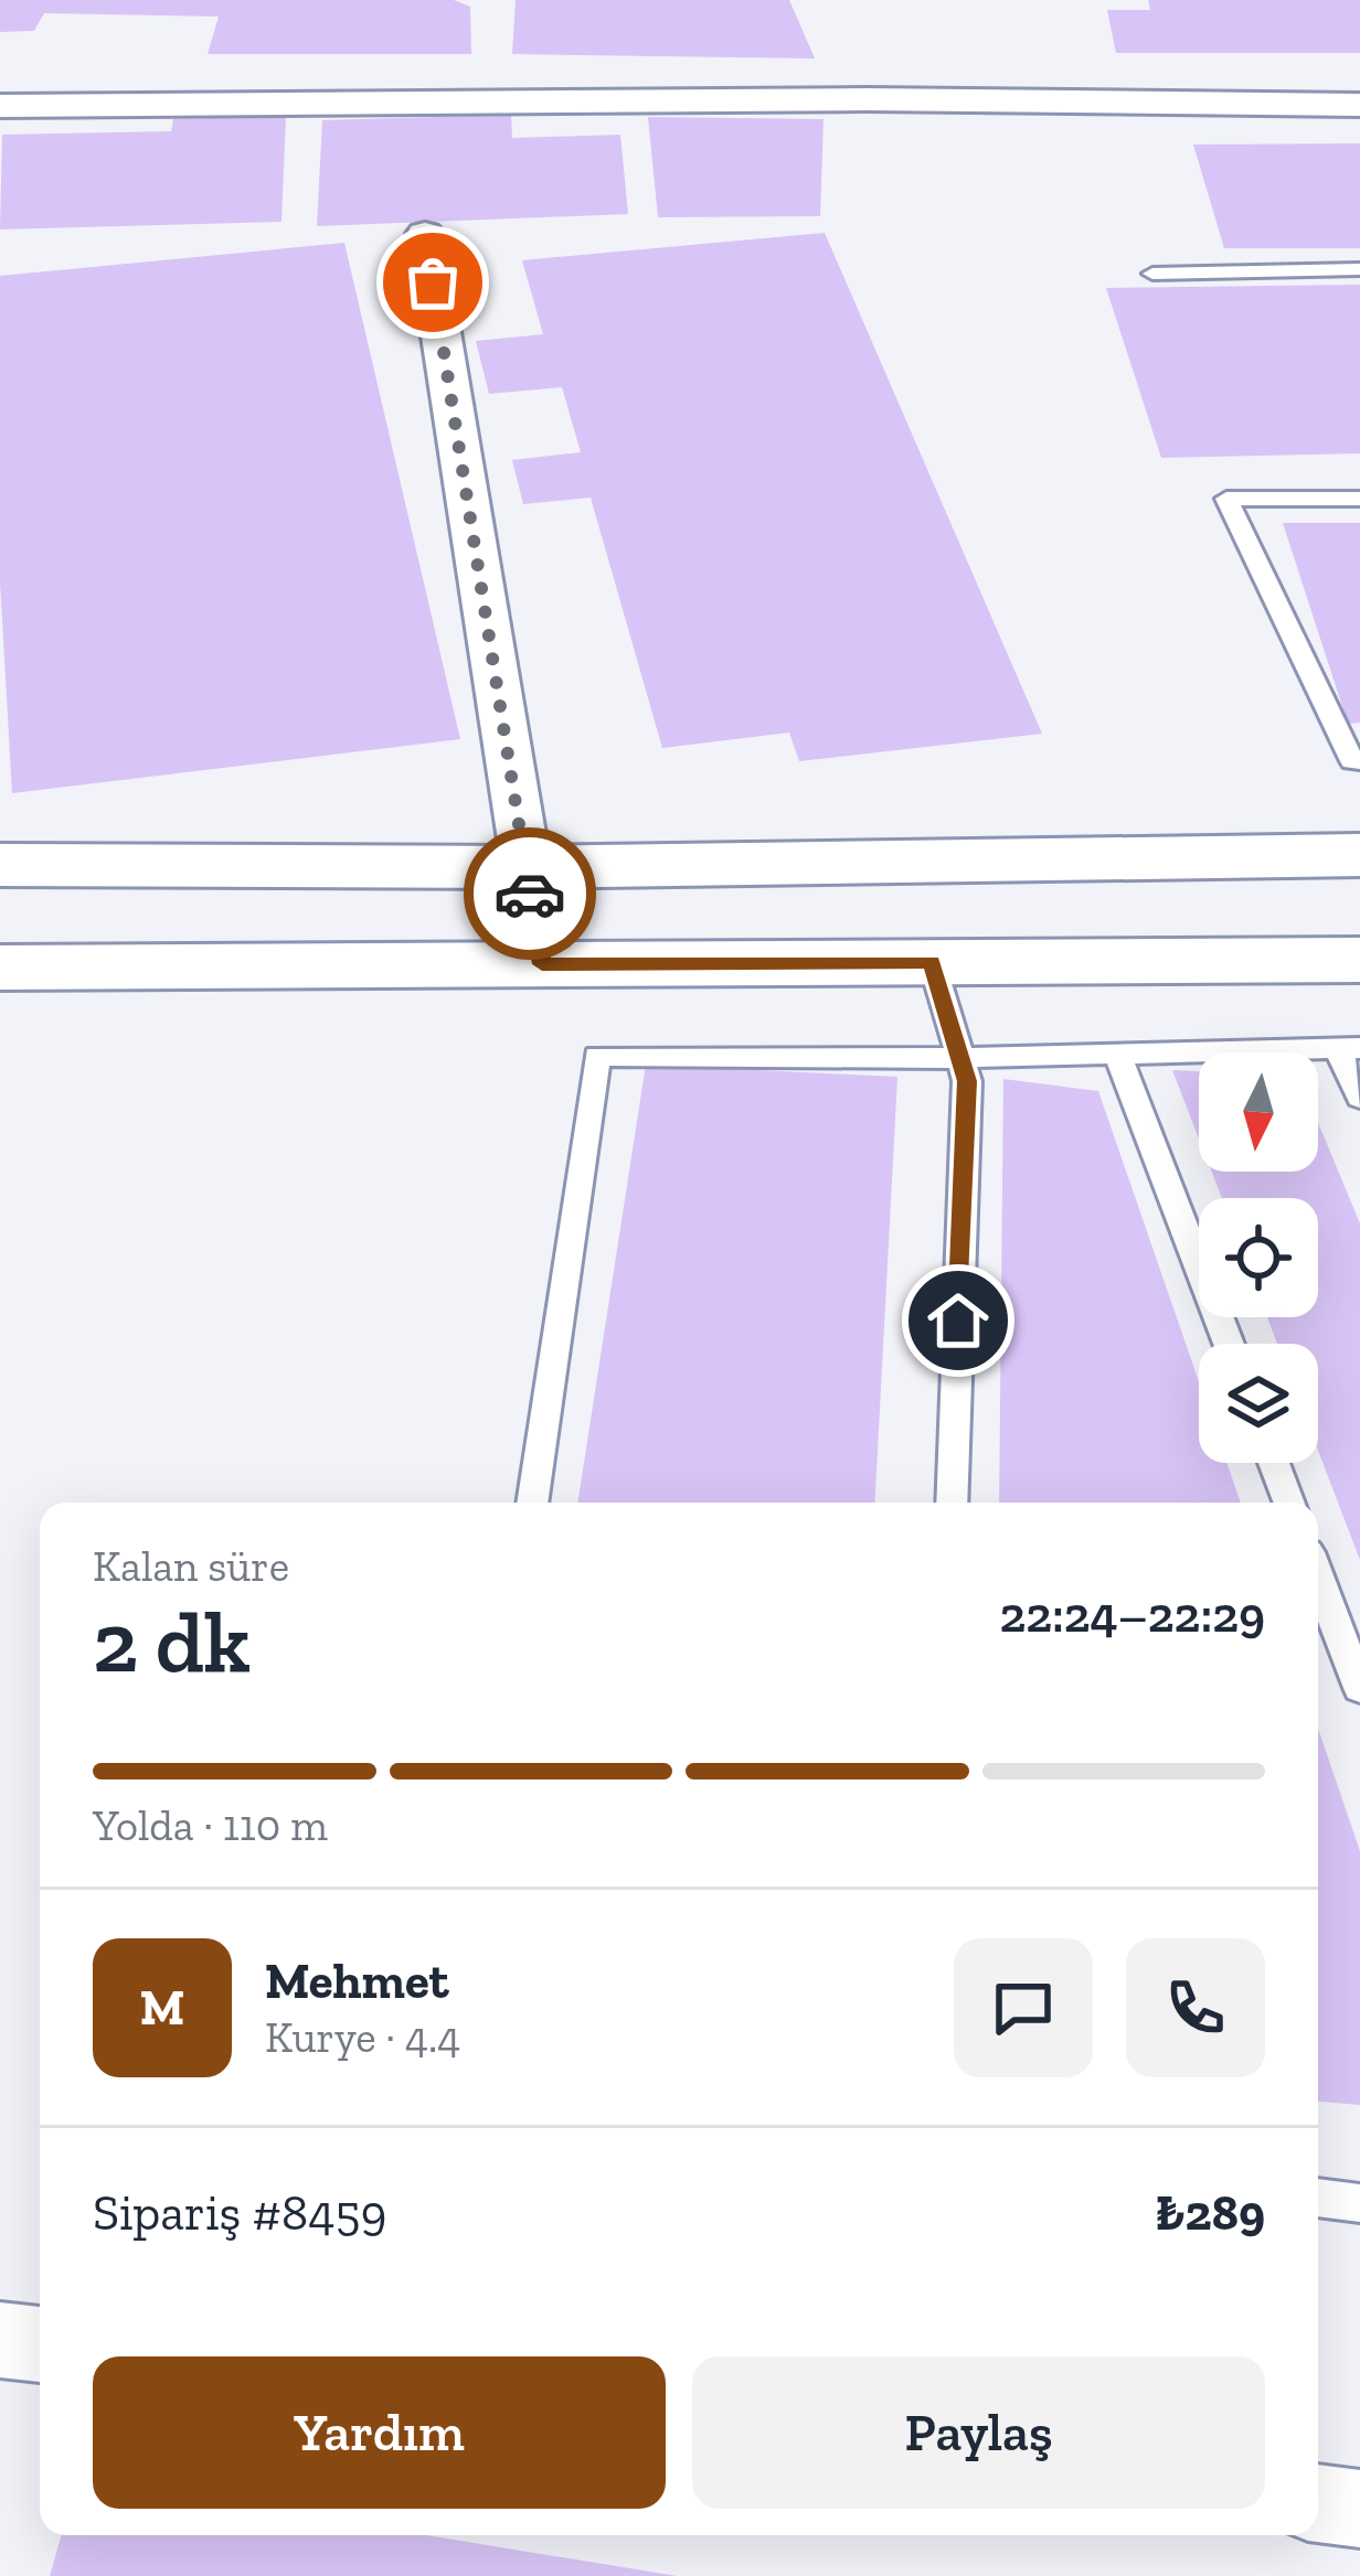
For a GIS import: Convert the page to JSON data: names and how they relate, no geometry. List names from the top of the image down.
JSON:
{
  "north": "bottom",
  "page": {
    "heading": ["2 dk", "Kalan süre", "22:24–22:29"],
    "panel": [
      "Mehmet",
      "Kurye · 4.4",
      "Sipariş #8459",
      "₺289"
    ],
    "bar": "Yolda · 110 m",
    "round": "M",
    "buttons": ["Yardım", "Paylaş"]
  }
}
